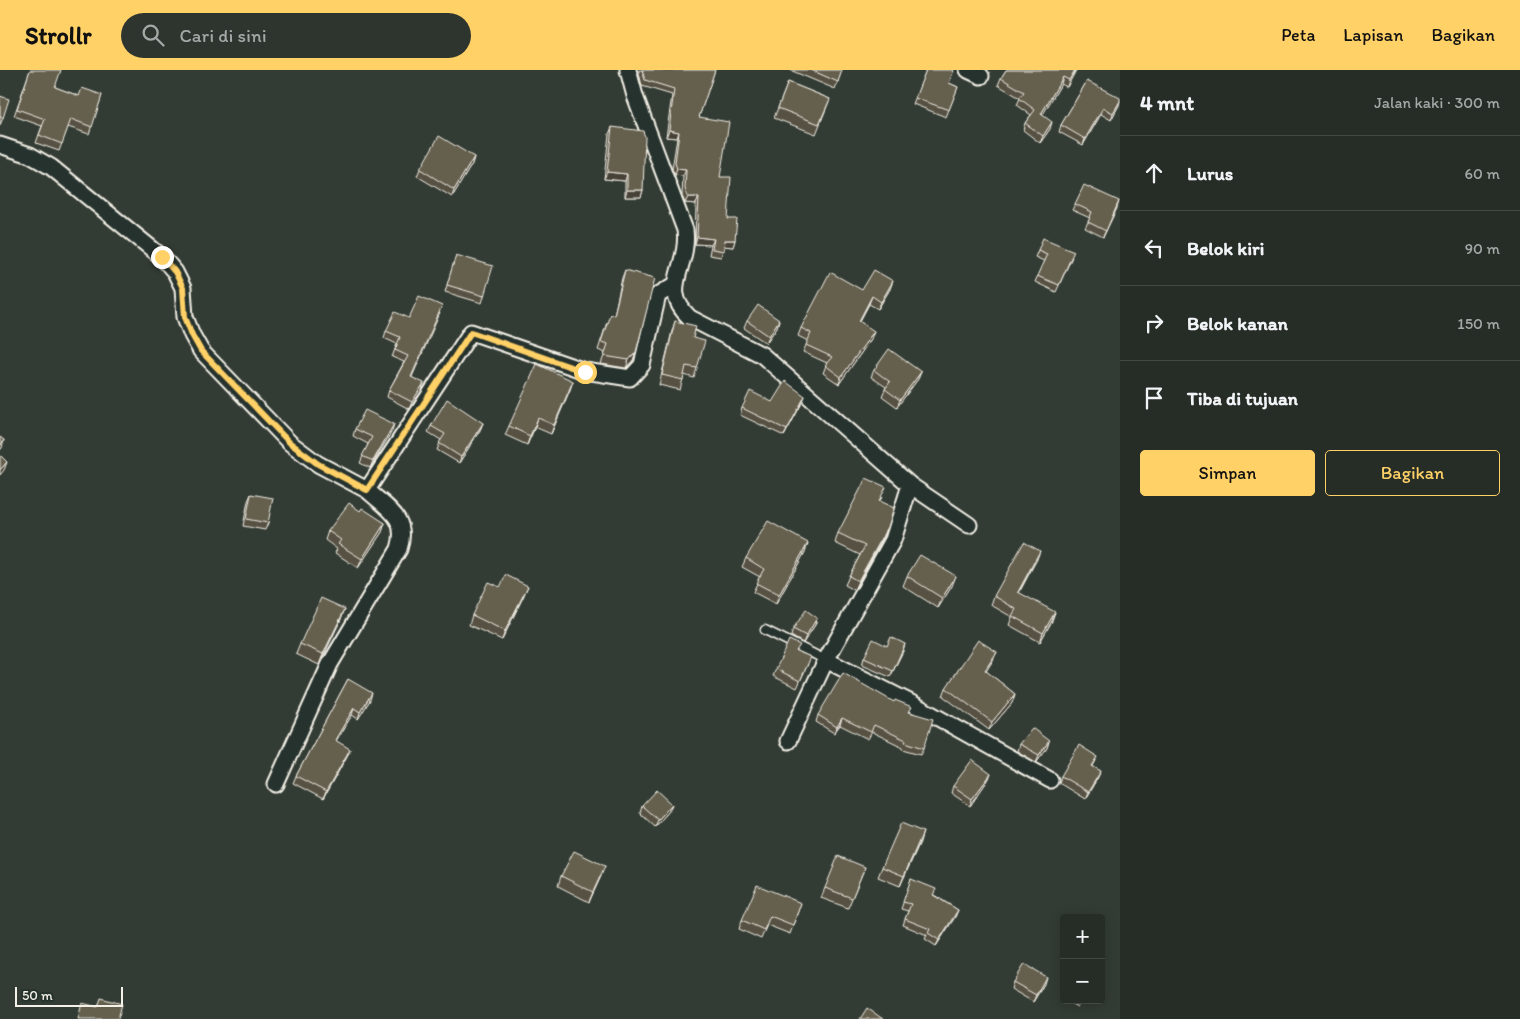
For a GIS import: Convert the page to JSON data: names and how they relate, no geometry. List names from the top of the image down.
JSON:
{
  "scale_bar": "50 m",
  "page": {
    "header": "Strollr",
    "search": "Cari di sini",
    "nav": ["Peta", "Lapisan", "Bagikan"],
    "heading": ["4 mnt", "Jalan kaki · 300 m"],
    "list": [
      ["Lurus", "60 m"],
      ["Belok kiri", "90 m"],
      ["Belok kanan", "150 m"],
      "Tiba di tujuan"
    ],
    "buttons": ["Simpan", "Bagikan"],
    "map_buttons": ["+", "−"],
    "scale": "50 m"
  }
}
